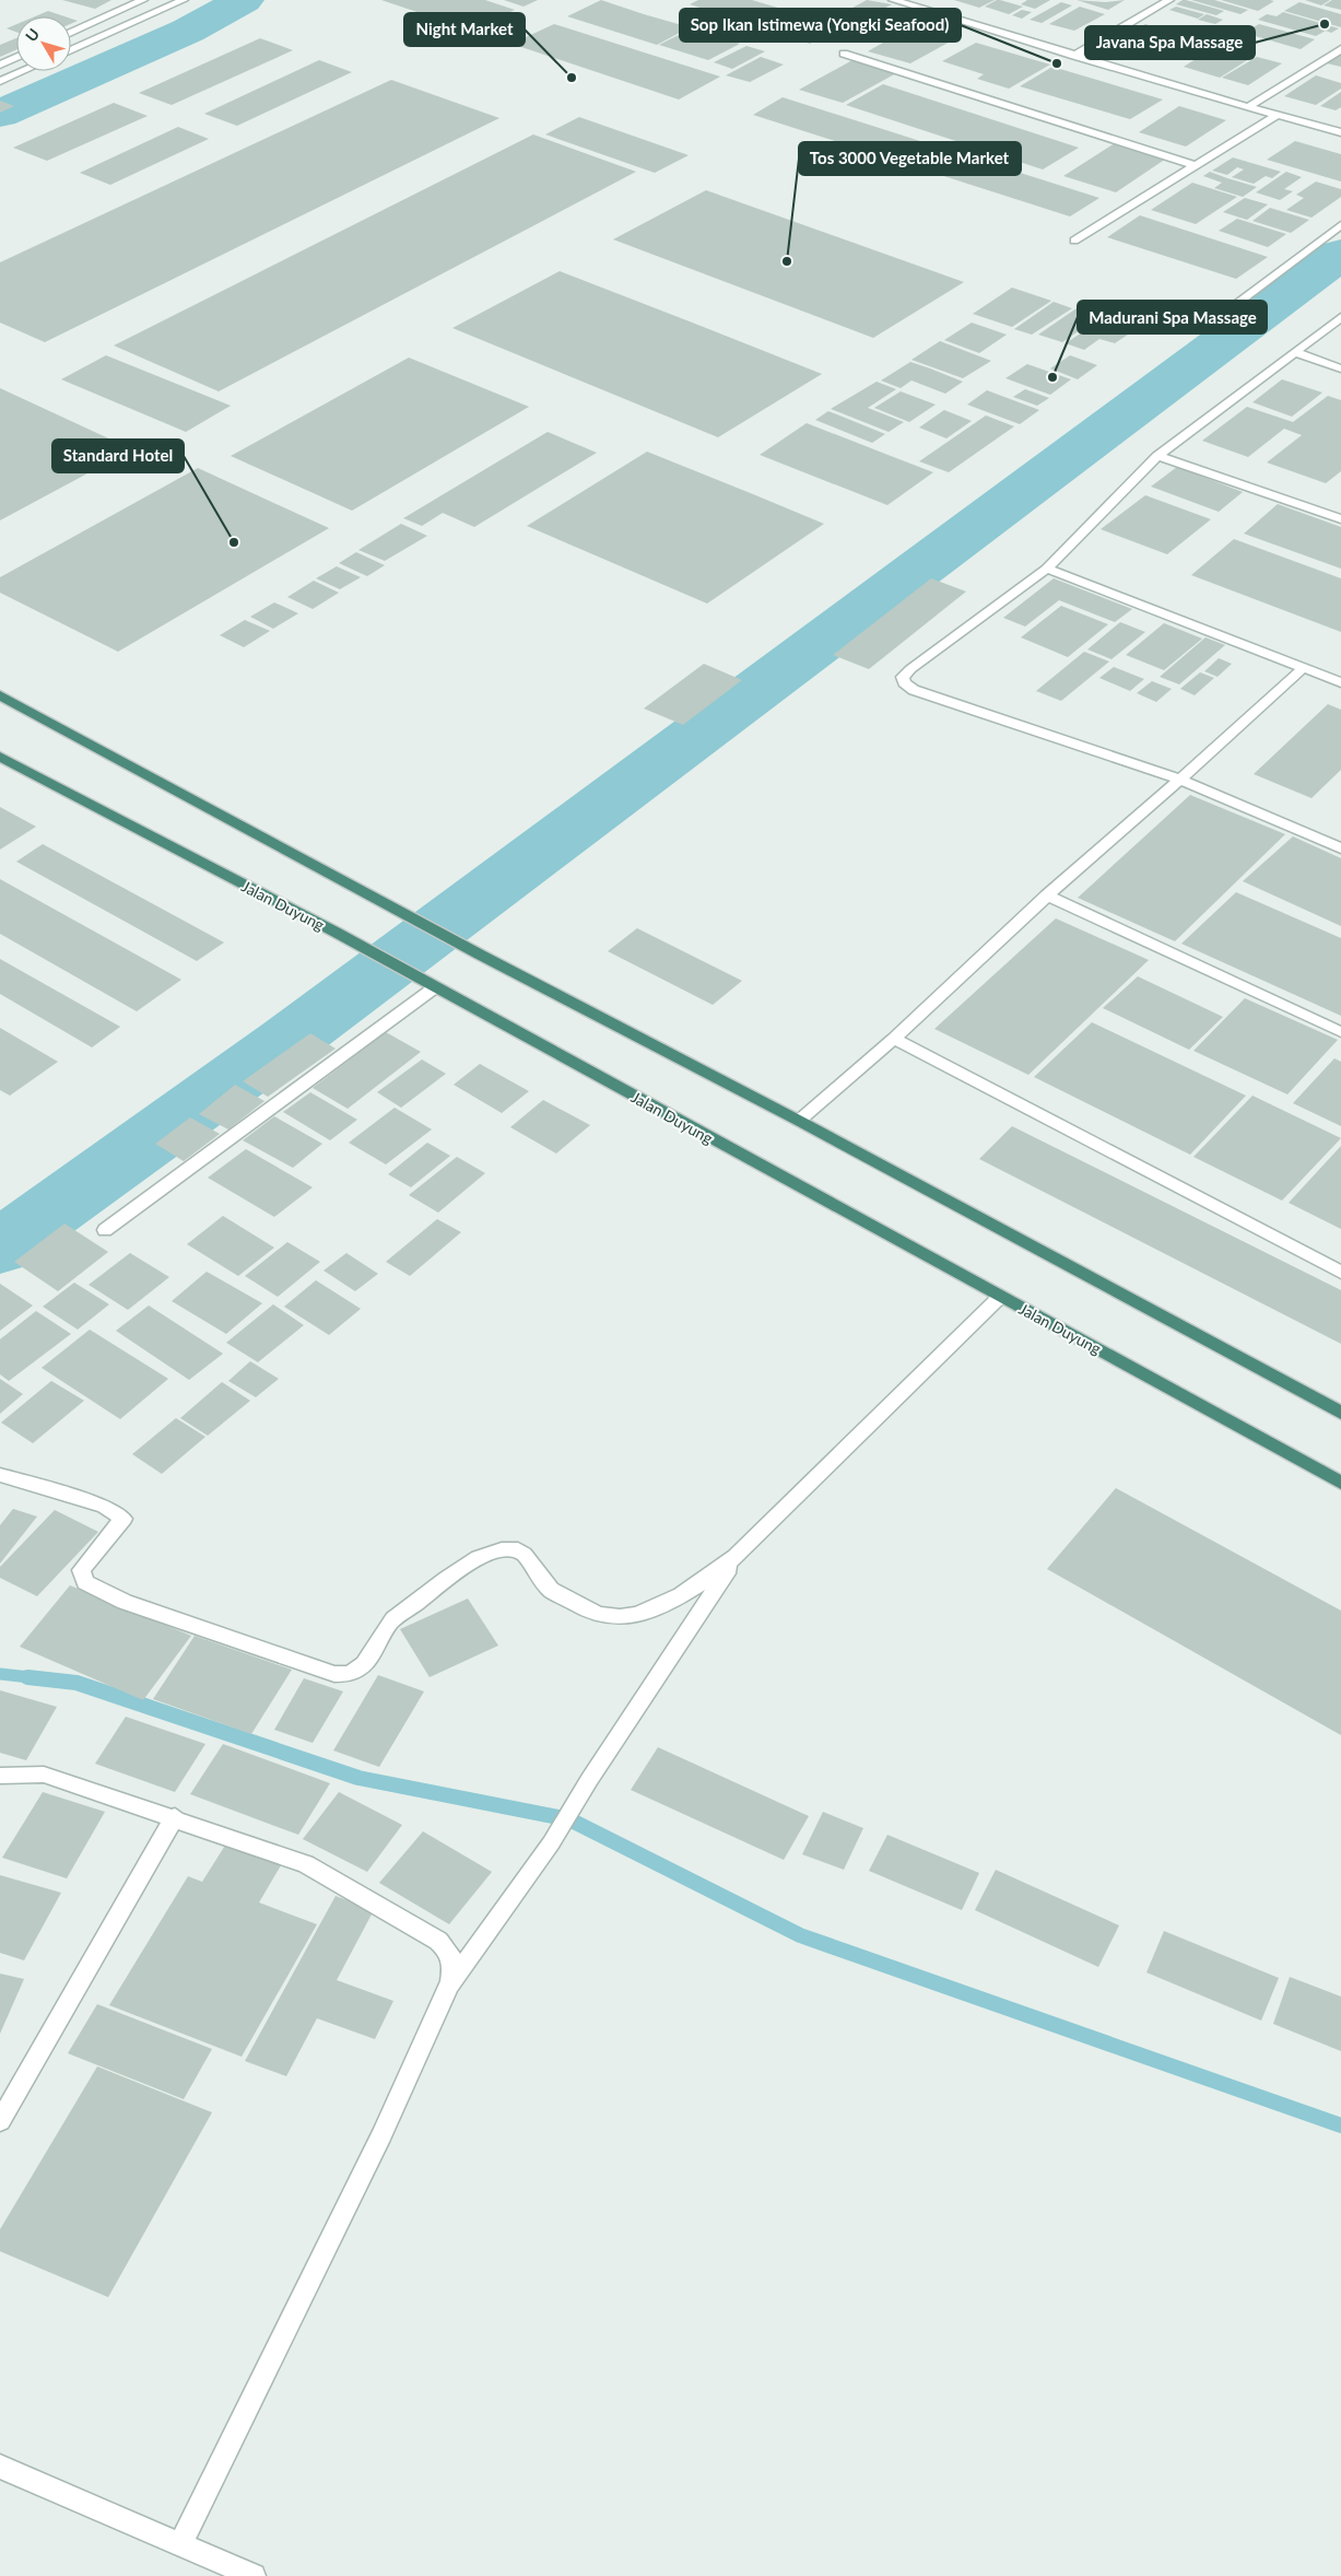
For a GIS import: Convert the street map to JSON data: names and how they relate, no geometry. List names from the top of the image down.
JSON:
{
  "streets": {
    "highway": ["Jalan Duyung"]
  },
  "places": [
    "Javana Spa Massage",
    "Sop Ikan Istimewa (Yongki Seafood)",
    "Night Market",
    "Tos 3000 Vegetable Market",
    "Madurani Spa Massage",
    "Standard Hotel"
  ],
  "north": "top left"
}
